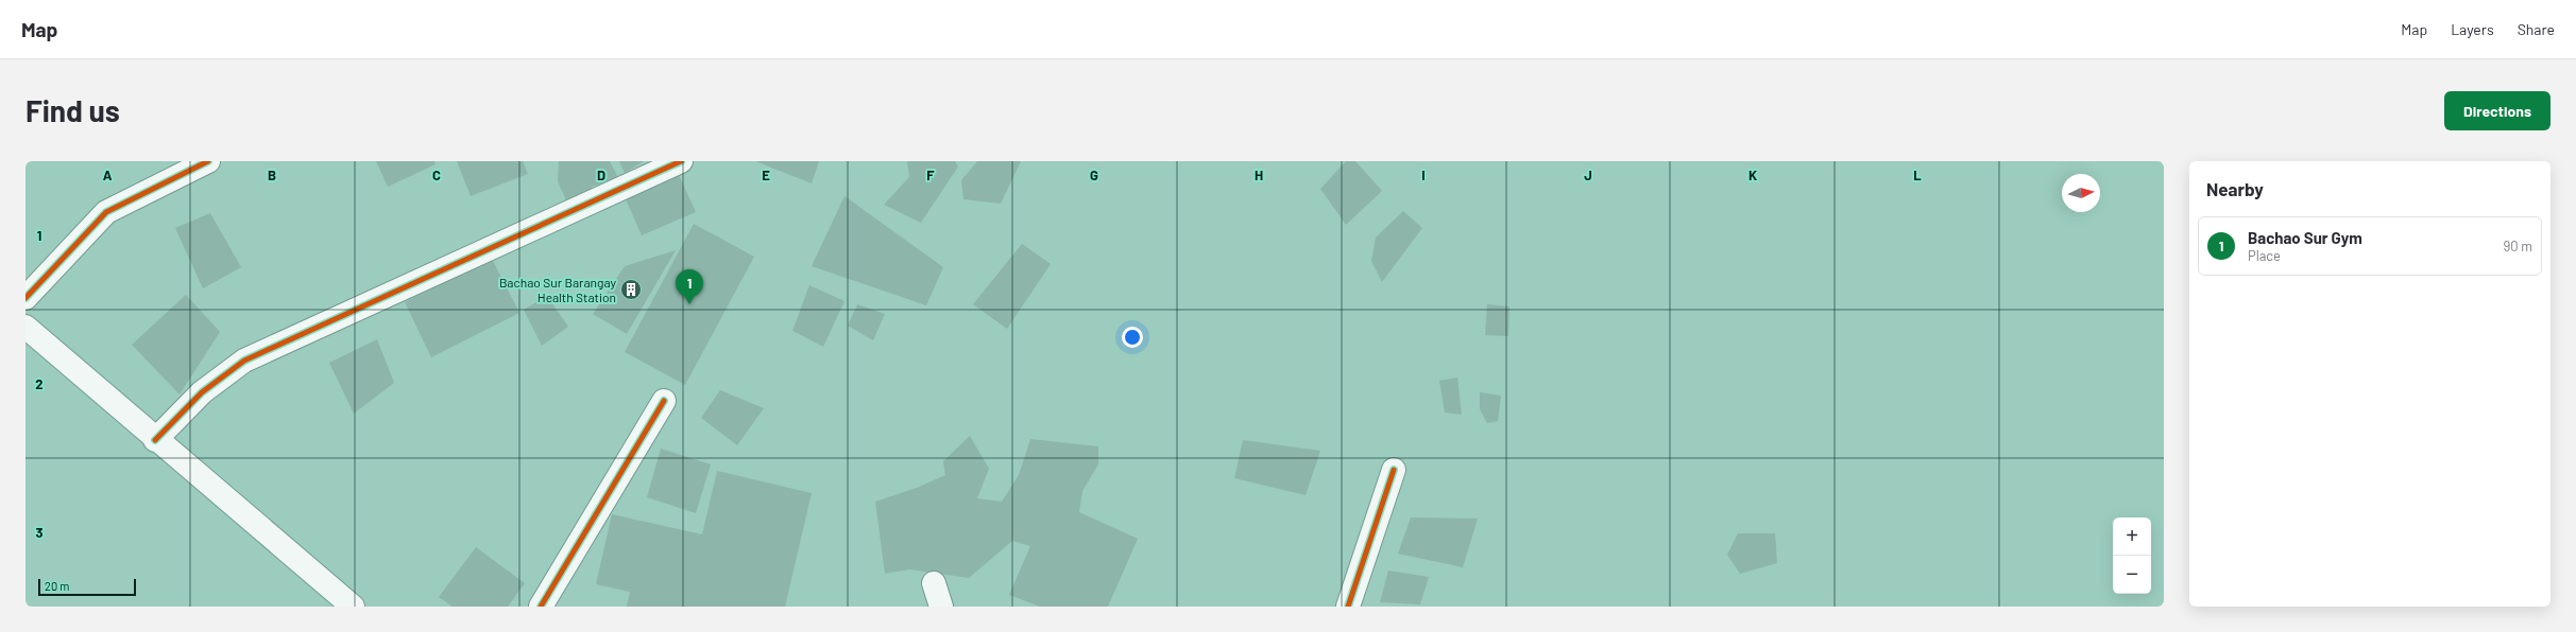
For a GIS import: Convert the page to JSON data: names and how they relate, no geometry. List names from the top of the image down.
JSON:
{
  "places": {
    "building": ["Bachao Sur Barangay Health Station"]
  },
  "scale_bar": "20 m",
  "north": "right",
  "page": {
    "header": "Map",
    "nav": ["Map", "Layers", "Share"],
    "buttons": "Directions",
    "title": "Find us",
    "heading": "Nearby",
    "list": [
      {
        "mark": "1",
        "name": "Bachao Sur Gym",
        "note": "Place",
        "value": "90 m"
      }
    ],
    "pins": "1",
    "map_buttons": ["+", "−"],
    "scale": "20 m"
  },
  "grid": {
    "columns": [
      "A",
      "B",
      "C",
      "D",
      "E",
      "F",
      "G",
      "H",
      "I",
      "J",
      "K",
      "L"
    ],
    "rows": ["1", "2", "3"]
  }
}
